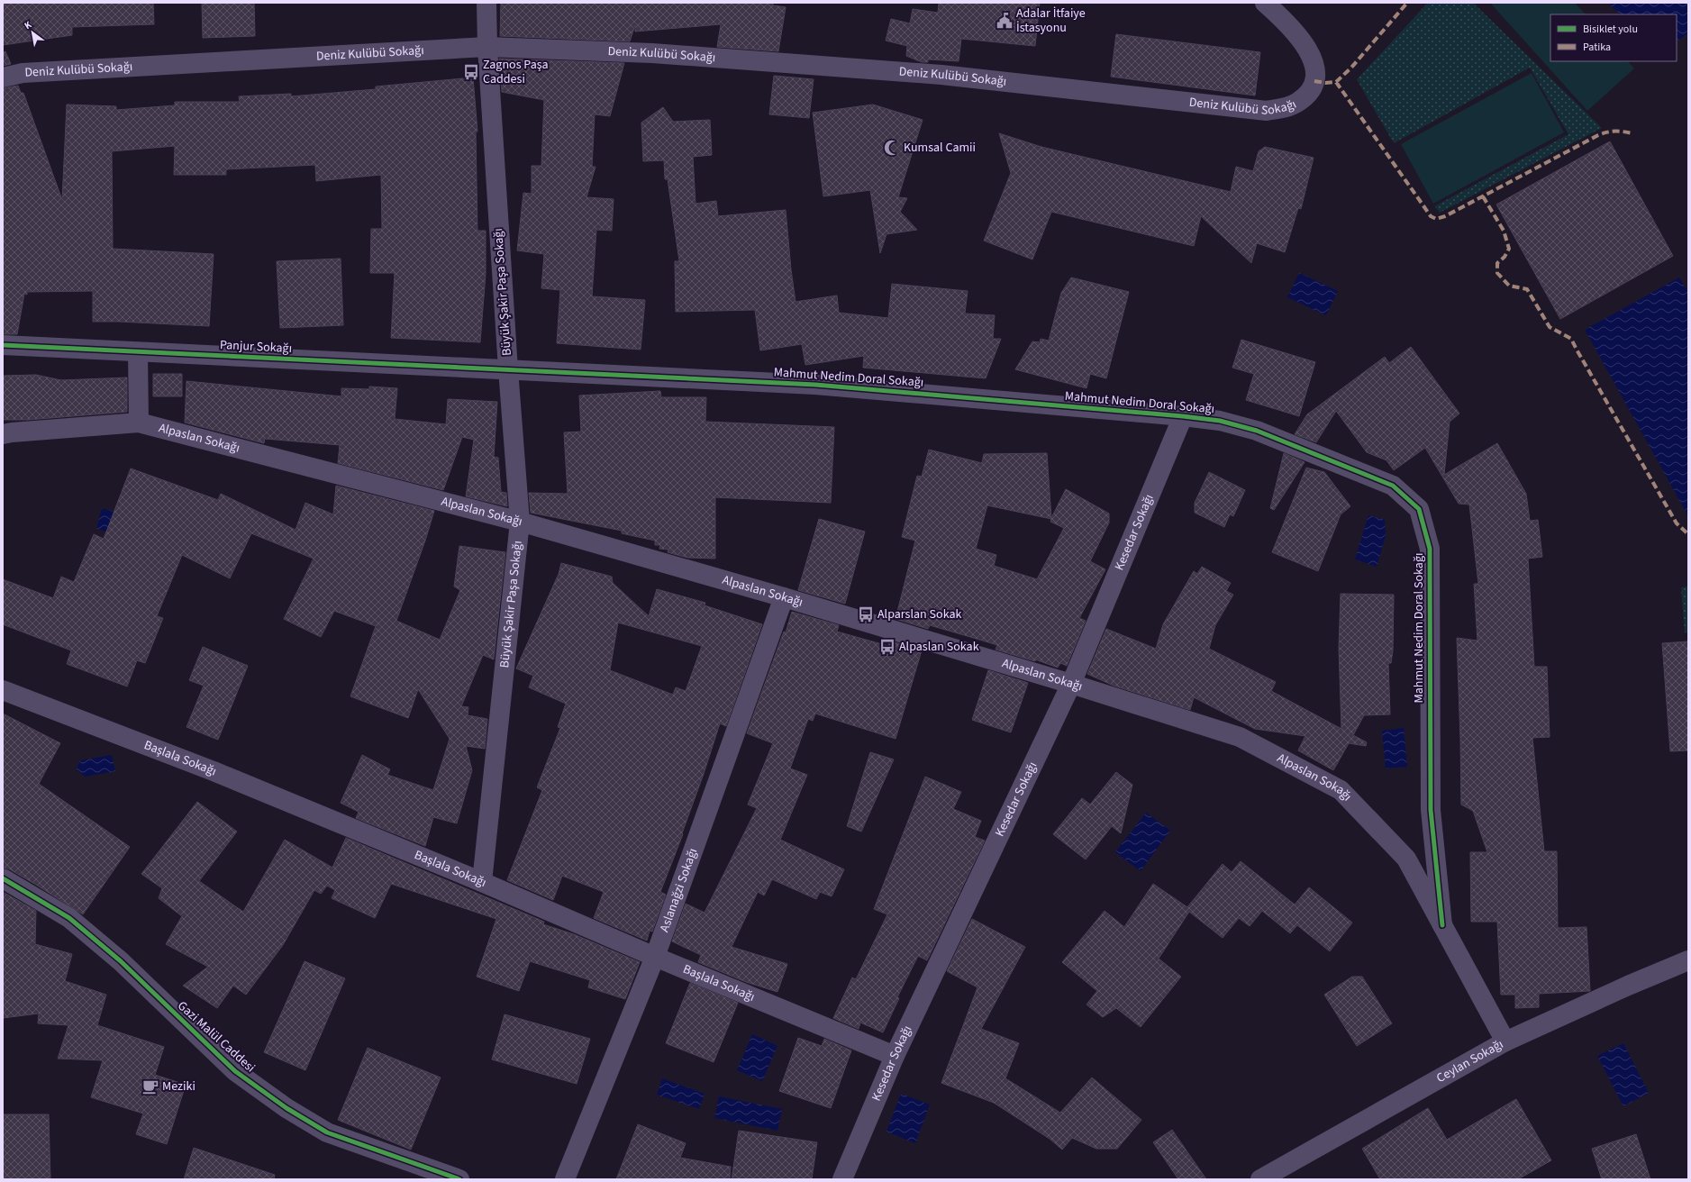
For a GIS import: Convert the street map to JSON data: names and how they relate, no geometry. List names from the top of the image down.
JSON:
{
  "streets": {
    "street": [
      "Deniz Kulübü Sokağı",
      "Büyük Şakir Paşa Sokağı",
      "Panjur Sokağı",
      "Mahmut Nedim Doral Sokağı",
      "Alpaslan Sokağı",
      "Kesedar Sokağı",
      "Başlala Sokağı",
      "Aslanağzi Sokağı",
      "Gazi Malül Caddesi",
      "Ceylan Sokağı"
    ]
  },
  "crossings": [
    ["Deniz Kulübü Sokağı", "Büyük Şakir Paşa Sokağı"],
    ["Büyük Şakir Paşa Sokağı", "Panjur Sokağı"],
    ["Büyük Şakir Paşa Sokağı", "Mahmut Nedim Doral Sokağı"],
    ["Büyük Şakir Paşa Sokağı", "Alpaslan Sokağı"],
    ["Büyük Şakir Paşa Sokağı", "Başlala Sokağı"],
    ["Panjur Sokağı", "Mahmut Nedim Doral Sokağı"],
    ["Mahmut Nedim Doral Sokağı", "Alpaslan Sokağı"],
    ["Mahmut Nedim Doral Sokağı", "Kesedar Sokağı"],
    ["Mahmut Nedim Doral Sokağı", "Ceylan Sokağı"],
    ["Alpaslan Sokağı", "Kesedar Sokağı"],
    ["Alpaslan Sokağı", "Aslanağzi Sokağı"],
    ["Kesedar Sokağı", "Başlala Sokağı"],
    ["Başlala Sokağı", "Aslanağzi Sokağı"]
  ],
  "places": {
    "public building": ["Adalar İtfaiye İstasyonu"],
    "bus stop": ["Zagnos Paşa Caddesi", "Alparslan Sokak", "Alpaslan Sokak"],
    "mosque": ["Kumsal Camii"],
    "cafe": ["Meziki"]
  },
  "legend": ["Bisiklet yolu", "Patika"],
  "north": "top left"
}
